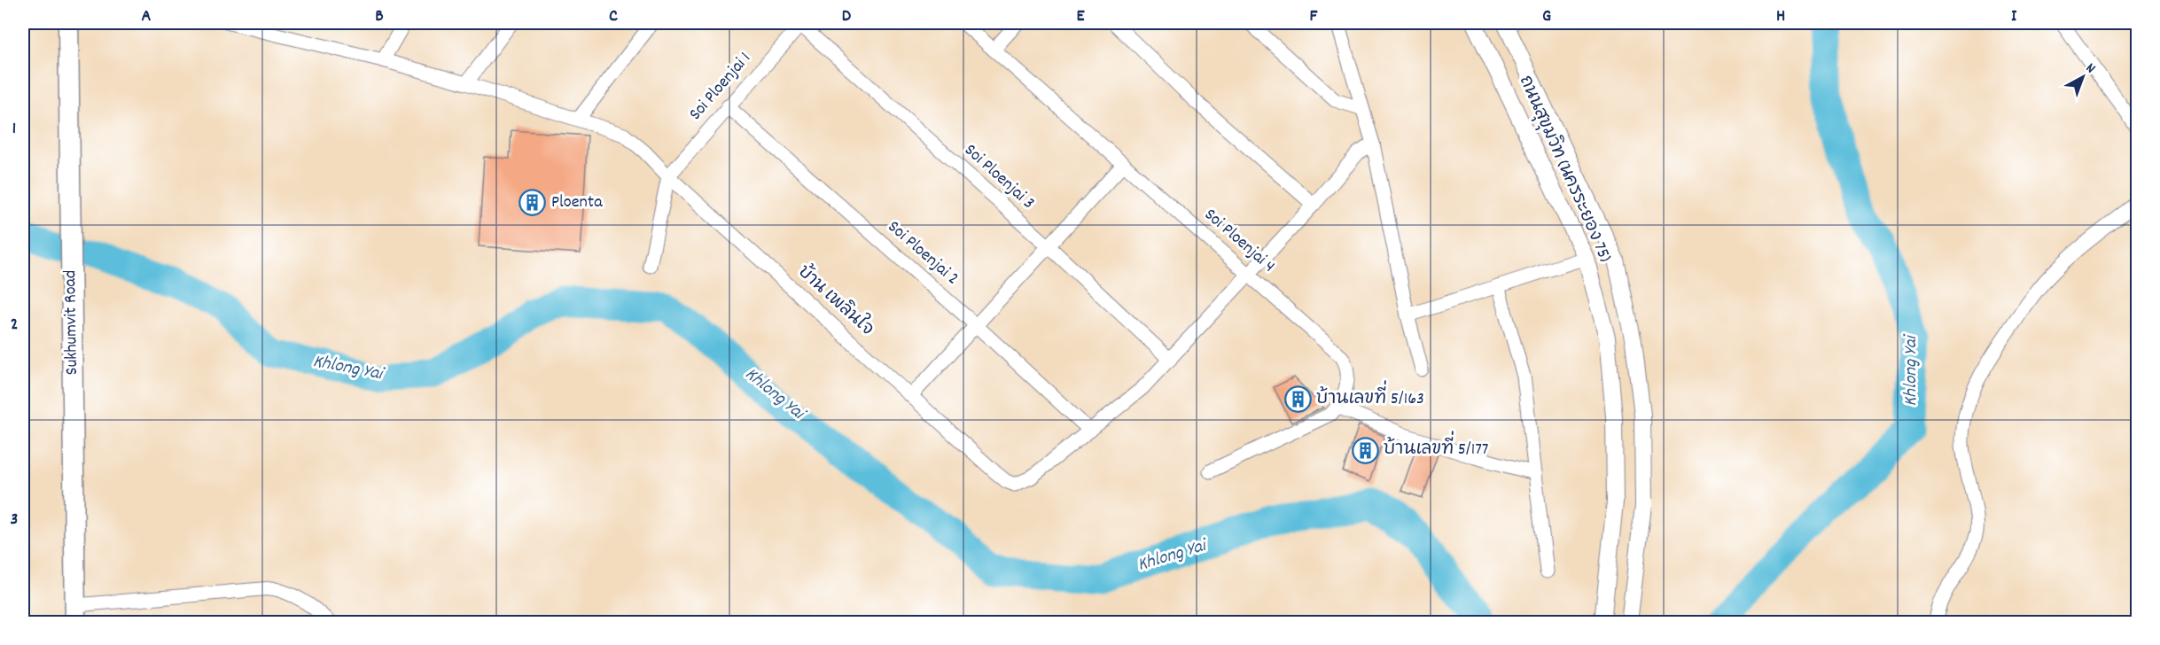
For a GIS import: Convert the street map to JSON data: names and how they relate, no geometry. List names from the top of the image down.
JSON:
{
  "streets": {
    "main road": ["Sukhumvit Road"],
    "street": [
      "Soi Ploenjai 1",
      "ถนนสุขุมวิท (นครระยอง 75)",
      "Soi Ploenjai 3",
      "Soi Ploenjai 4",
      "Soi Ploenjai 2",
      "บ้าน เพลินใจ"
    ]
  },
  "crossings": [
    ["Soi Ploenjai 1", "Soi Ploenjai 3"],
    ["Soi Ploenjai 1", "Soi Ploenjai 2"],
    ["Soi Ploenjai 1", "บ้าน เพลินใจ"],
    ["Soi Ploenjai 2", "บ้าน เพลินใจ"]
  ],
  "water": ["Khlong Yai"],
  "places": {
    "building": ["Ploenta", "บ้านเลขที่ 5/163", "บ้านเลขที่ 5/177"]
  },
  "north": "top right",
  "grid": {
    "columns": [
      "A",
      "B",
      "C",
      "D",
      "E",
      "F",
      "G",
      "H",
      "I"
    ],
    "rows": ["1", "2", "3"]
  }
}
